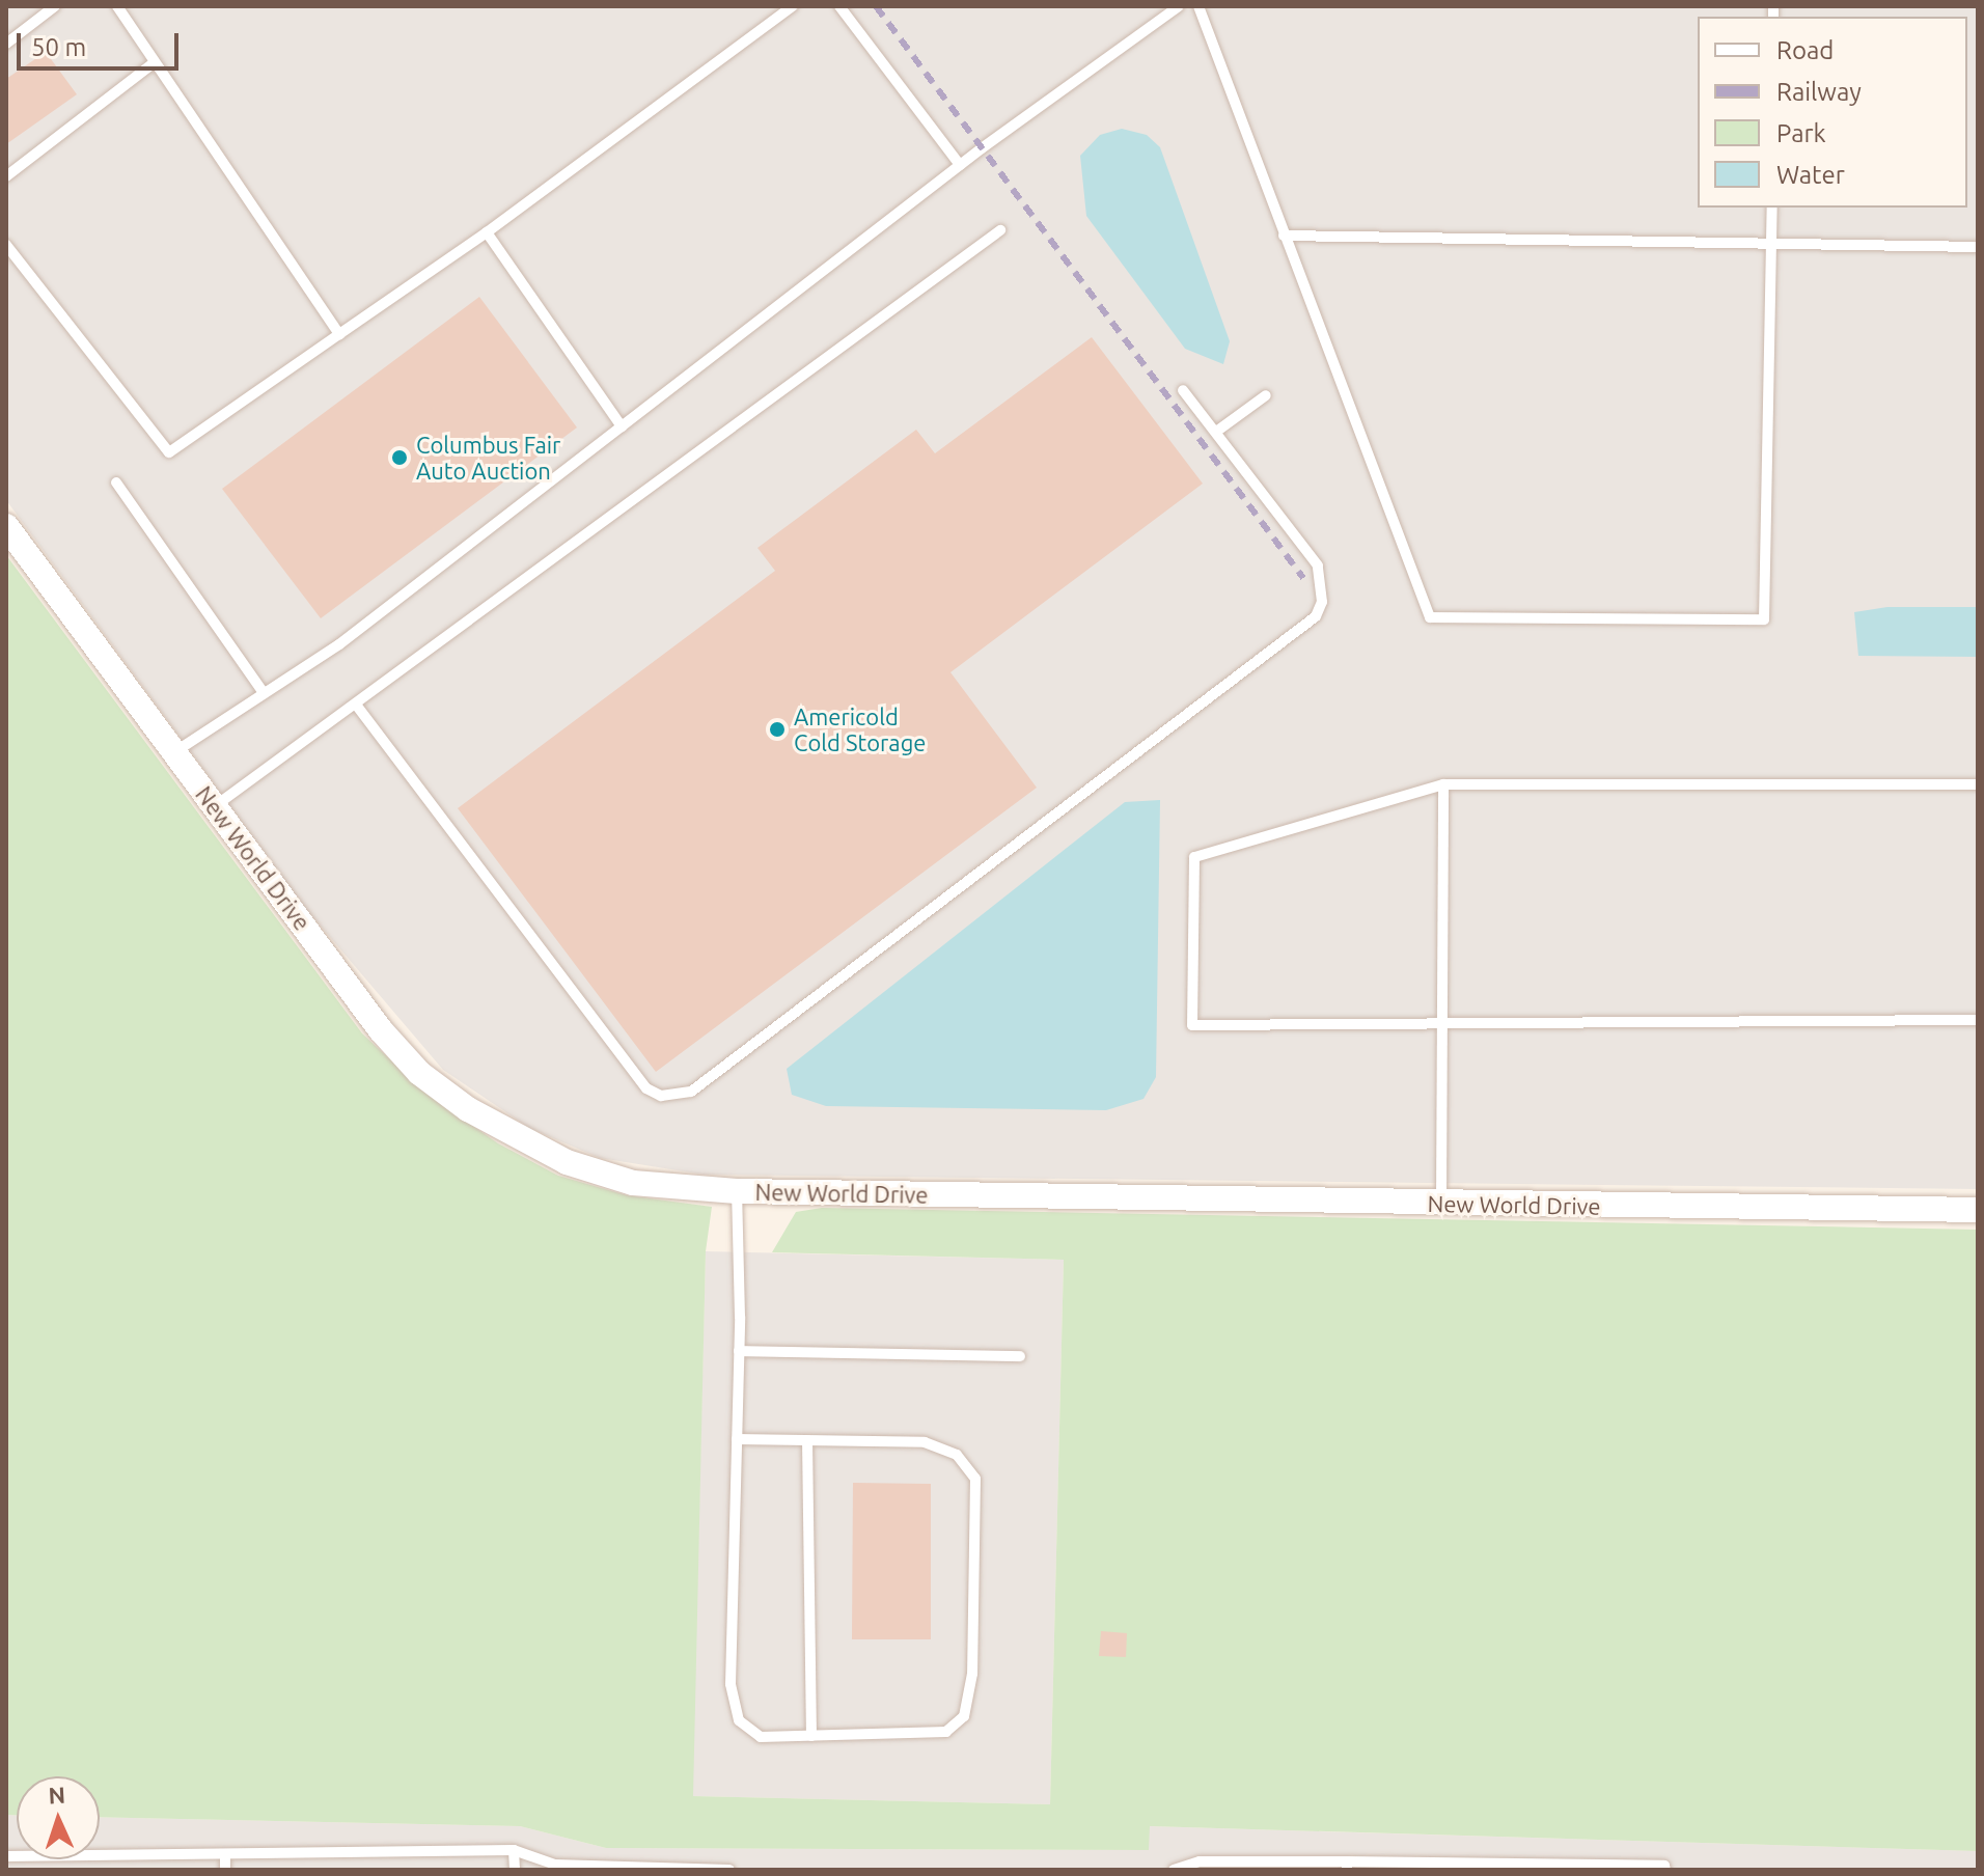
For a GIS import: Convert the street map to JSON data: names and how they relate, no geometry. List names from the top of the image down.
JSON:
{
  "streets": {
    "street": ["New World Drive"]
  },
  "places": ["Columbus Fair Auto Auction", "Americold Cold Storage"],
  "legend": [
    "Road",
    "Railway",
    "Park",
    "Water"
  ],
  "scale_bar": "50 m",
  "north": "top"
}
